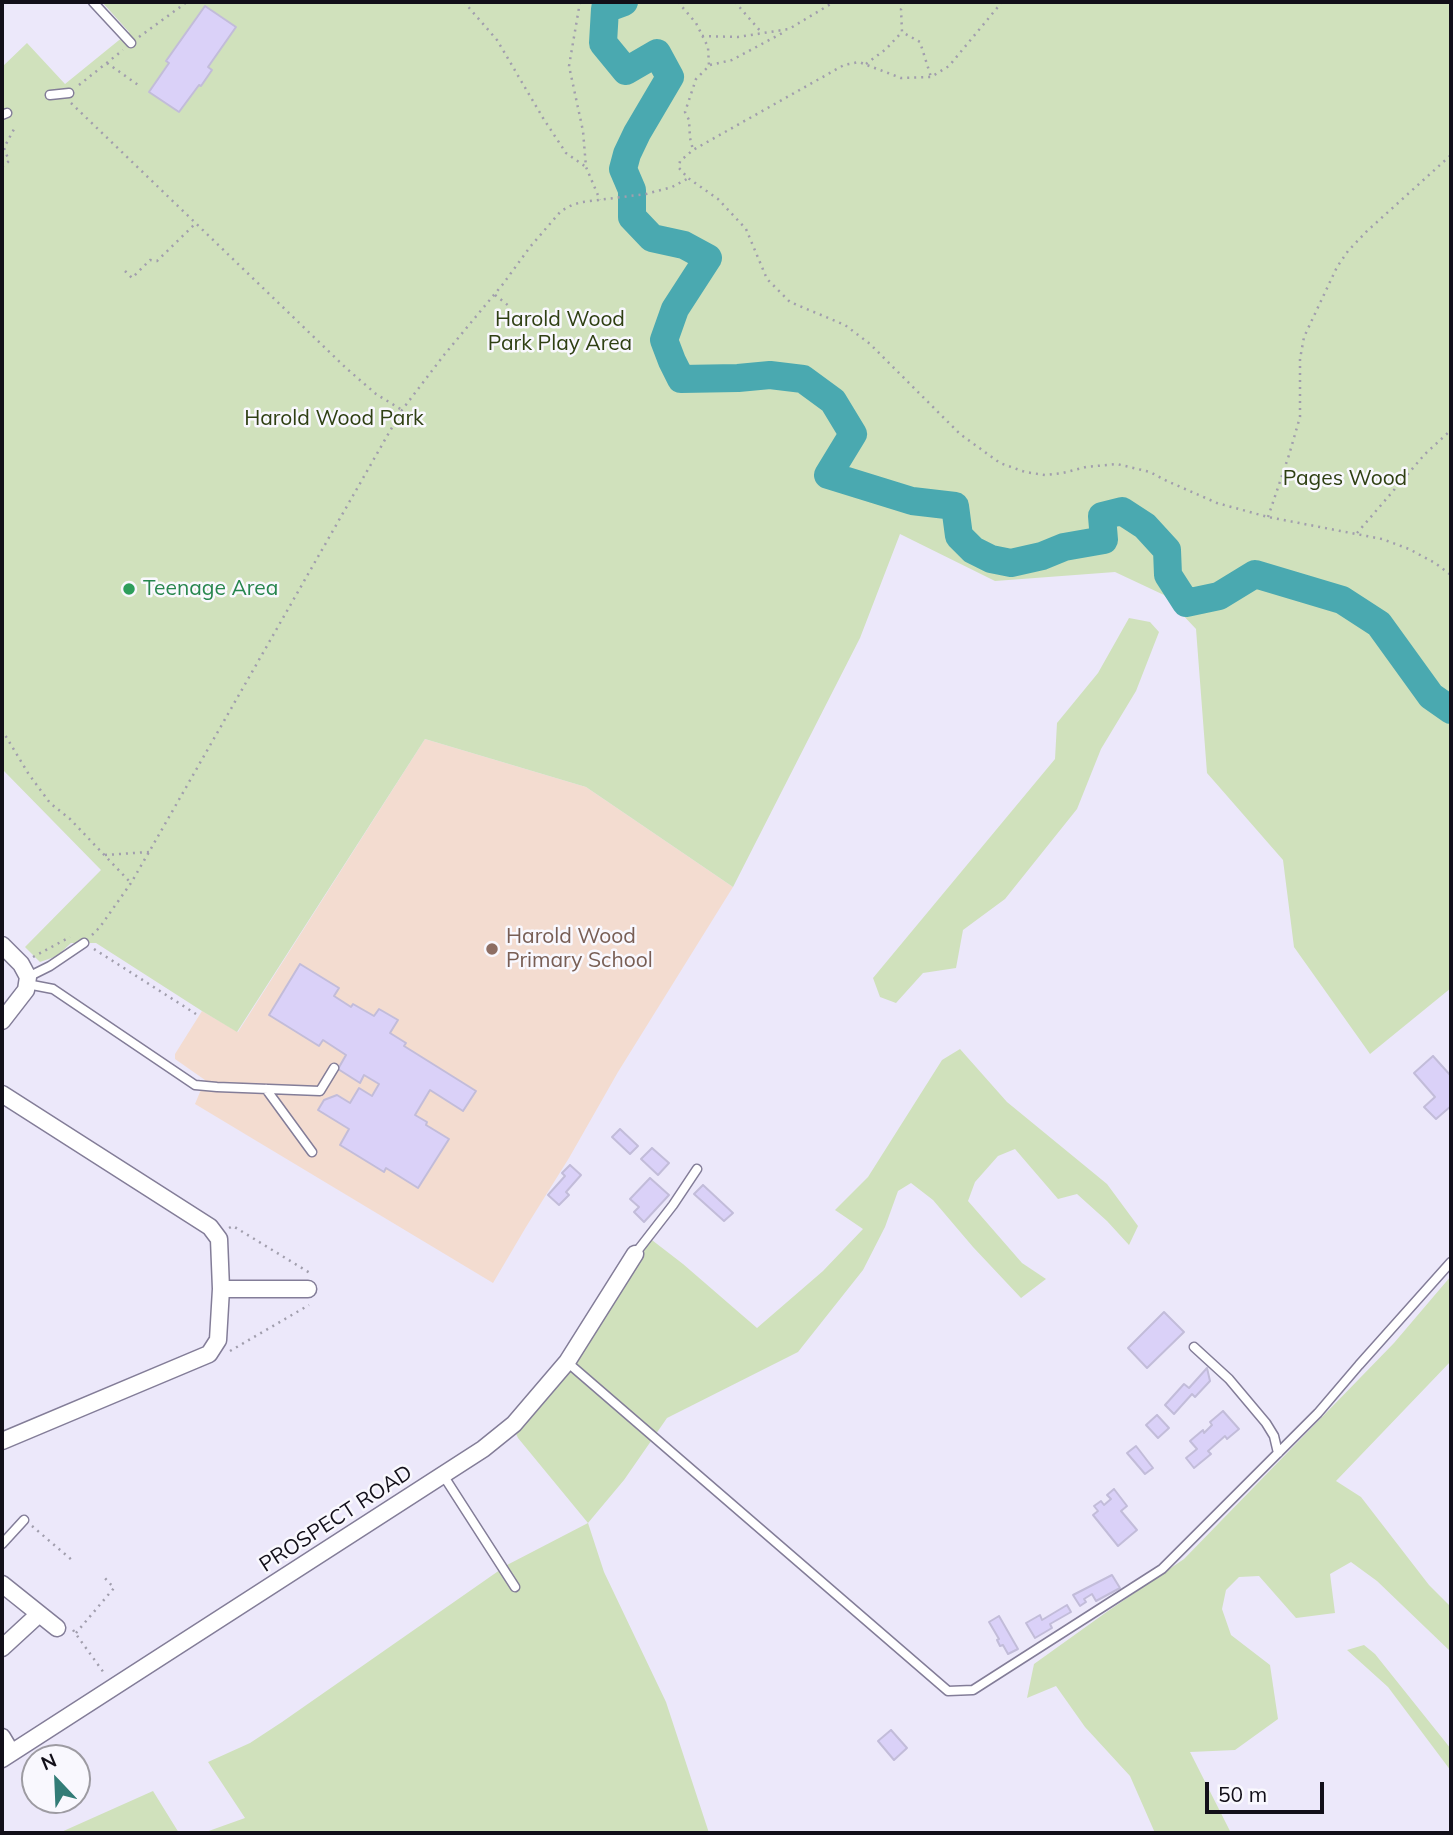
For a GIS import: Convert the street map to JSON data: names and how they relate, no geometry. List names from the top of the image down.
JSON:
{
  "streets": {
    "street": ["PROSPECT ROAD"]
  },
  "parks": ["Harold Wood Park Play Area", "Harold Wood Park", "Pages Wood"],
  "places": ["Teenage Area", "Harold Wood Primary School"],
  "scale_bar": "50 m",
  "north": "top left"
}
